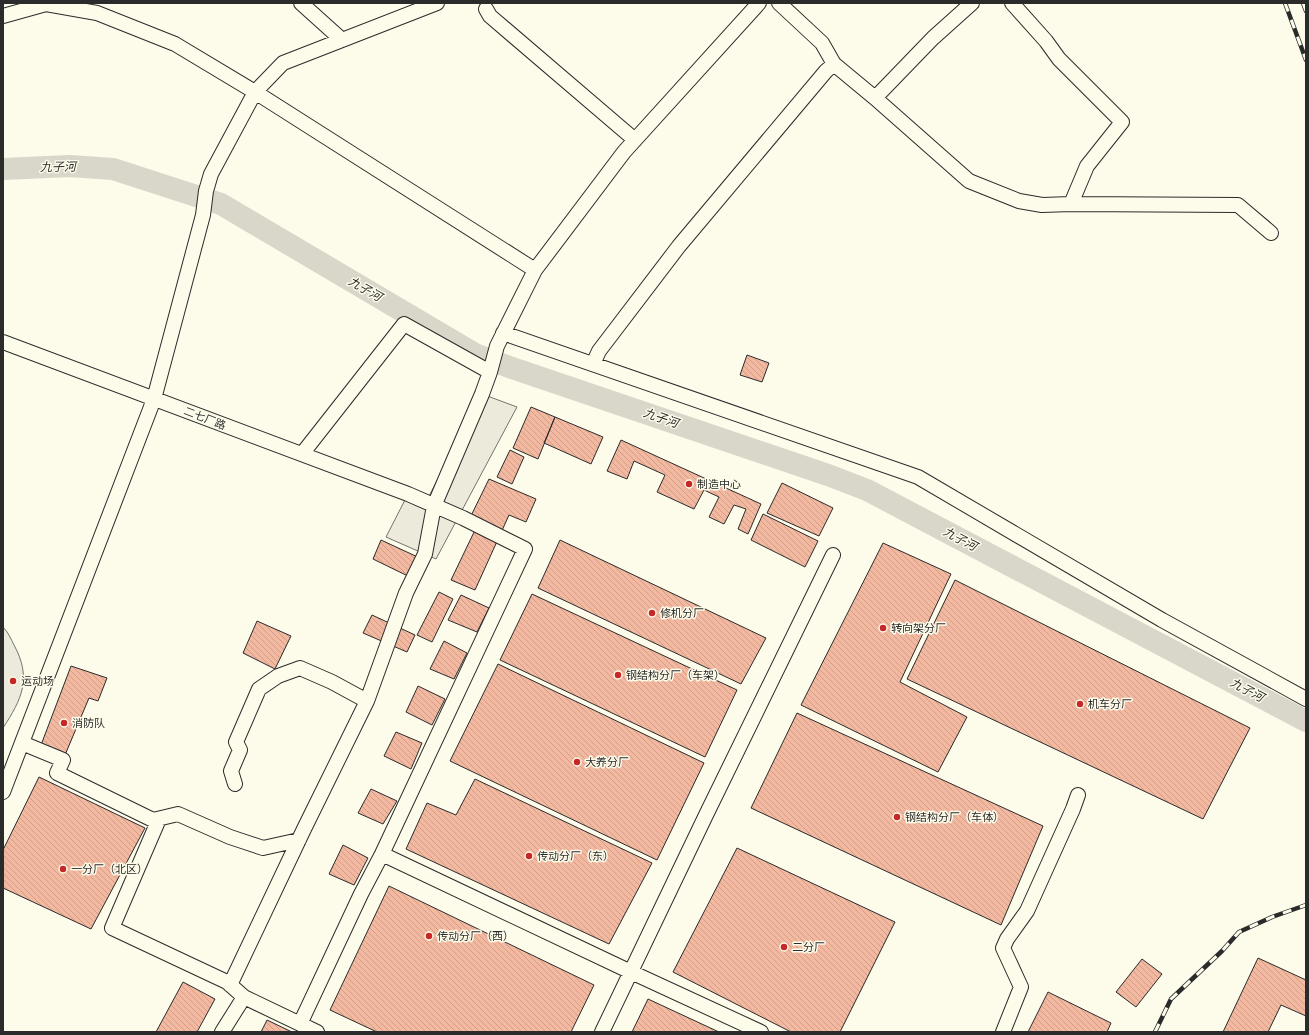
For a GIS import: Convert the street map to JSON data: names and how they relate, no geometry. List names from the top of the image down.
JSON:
{
  "streets": {
    "street": ["二七厂路"]
  },
  "water": ["九子河"],
  "places": [
    "制造中心",
    "修机分厂",
    "转向架分厂",
    "钢结构分厂（车架）",
    "运动场",
    "机车分厂",
    "消防队",
    "大养分厂",
    "钢结构分厂（车体）",
    "传动分厂（东）",
    "一分厂（北区）",
    "传动分厂（西）",
    "二分厂"
  ]
}
